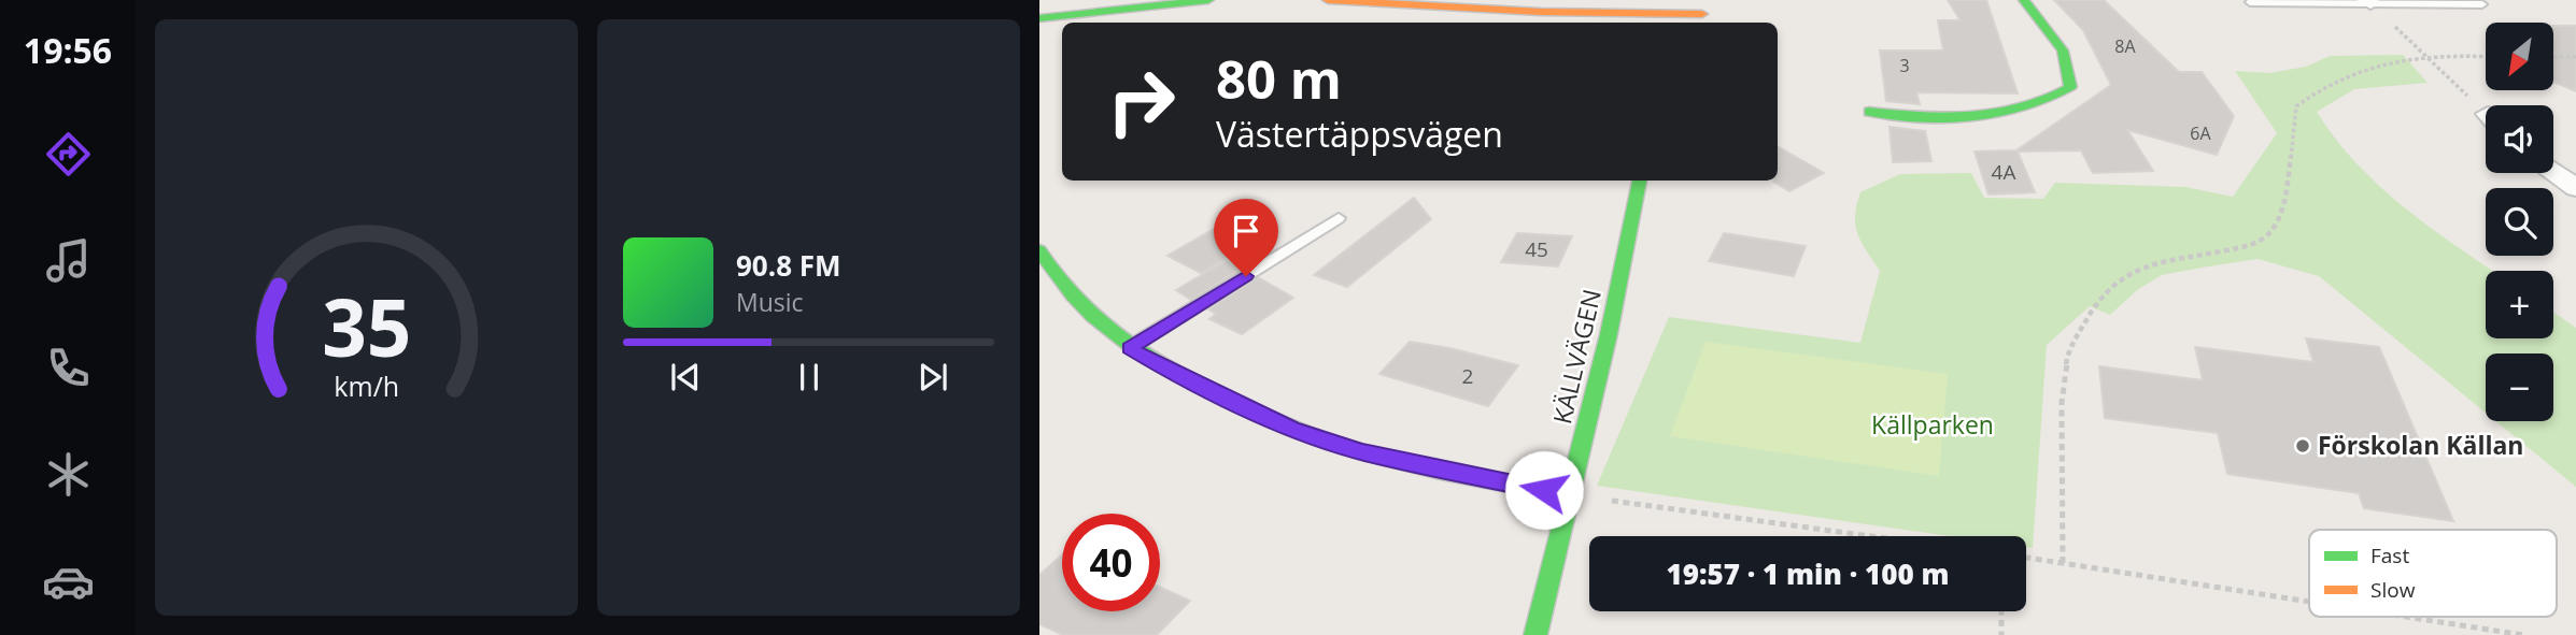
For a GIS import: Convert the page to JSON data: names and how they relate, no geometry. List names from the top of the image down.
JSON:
{
  "streets": {
    "street": ["KÄLLVÄGEN"]
  },
  "parks": ["Källparken"],
  "places": ["Förskolan Källan"],
  "house_numbers": [
    "8A",
    "3",
    "6A",
    "4A",
    "45",
    "2"
  ],
  "legend": ["Fast", "Slow"],
  "north": "bottom left",
  "page": {
    "tabs": "19:56",
    "map_buttons": ["+", "−"],
    "turn": ["80 m", "Västertäppsvägen"],
    "song": ["90.8 FM", "Music"],
    "limit": "40",
    "trip": "19:57 · 1 min · 100 m",
    "gauge": ["35", "km/h"]
  }
}
